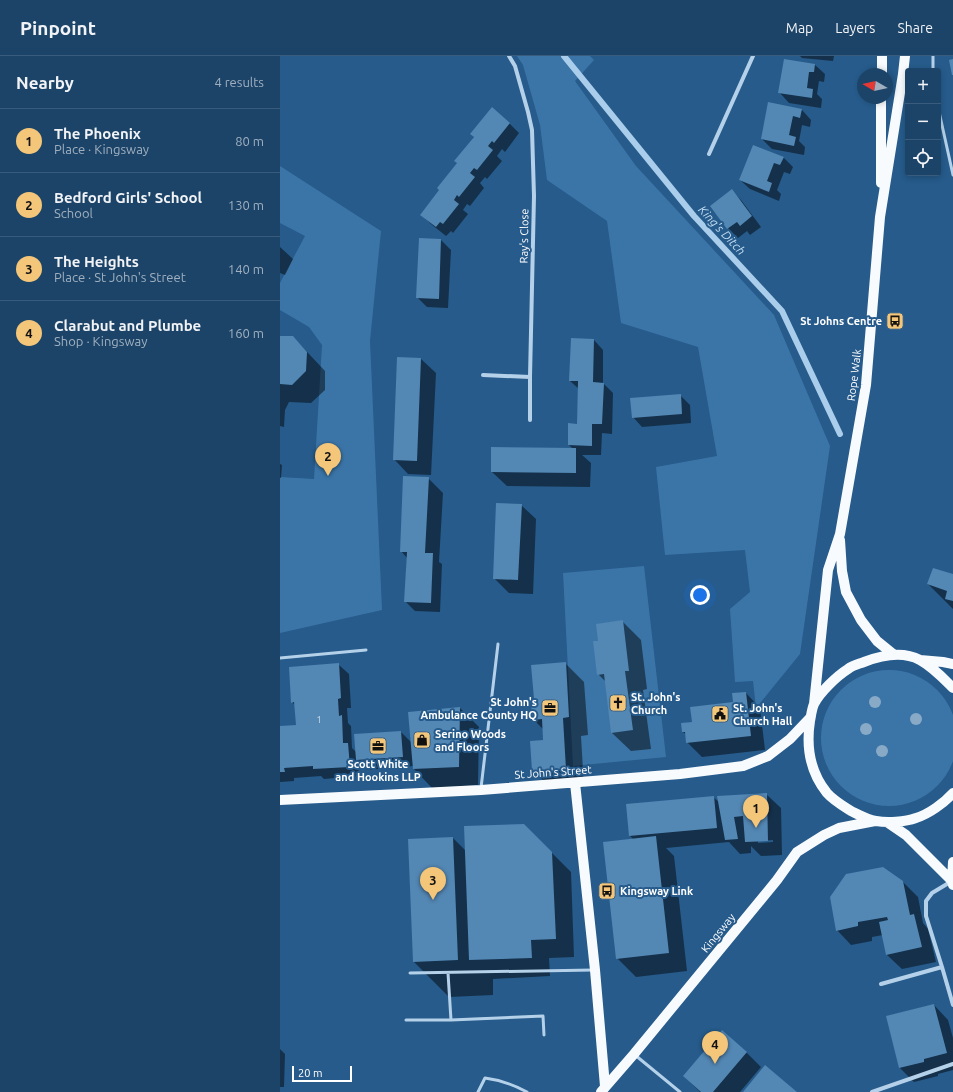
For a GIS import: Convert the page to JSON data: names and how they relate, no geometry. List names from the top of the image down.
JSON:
{
  "streets": {
    "main road": ["Rope Walk", "St John's Street", "Kingsway"],
    "street": ["Ray's Close"]
  },
  "water": ["King's Ditch"],
  "places": {
    "bus stop": ["St Johns Centre", "Kingsway Link"],
    "church": ["St. John's Church"],
    "office": ["St John's Ambulance County HQ", "Scott White and Hookins LLP"],
    "public building": ["St. John's Church Hall"],
    "shop": ["Serino Woods and Floors"]
  },
  "house_numbers": ["1"],
  "scale_bar": "20 m",
  "north": "left",
  "page": {
    "header": "Pinpoint",
    "nav": ["Map", "Layers", "Share"],
    "heading": ["Nearby", "4 results"],
    "map_buttons": ["+", "−"],
    "list": [
      {
        "mark": "1",
        "name": "The Phoenix",
        "note": "Place · Kingsway",
        "value": "80 m"
      },
      {
        "mark": "2",
        "name": "Bedford Girls' School",
        "note": "School",
        "value": "130 m"
      },
      {
        "mark": "3",
        "name": "The Heights",
        "note": "Place · St John's Street",
        "value": "140 m"
      },
      {
        "mark": "4",
        "name": "Clarabut and Plumbe",
        "note": "Shop · Kingsway",
        "value": "160 m"
      }
    ],
    "pins": [
      "2",
      "1",
      "3",
      "4"
    ],
    "scale": "20 m"
  }
}
